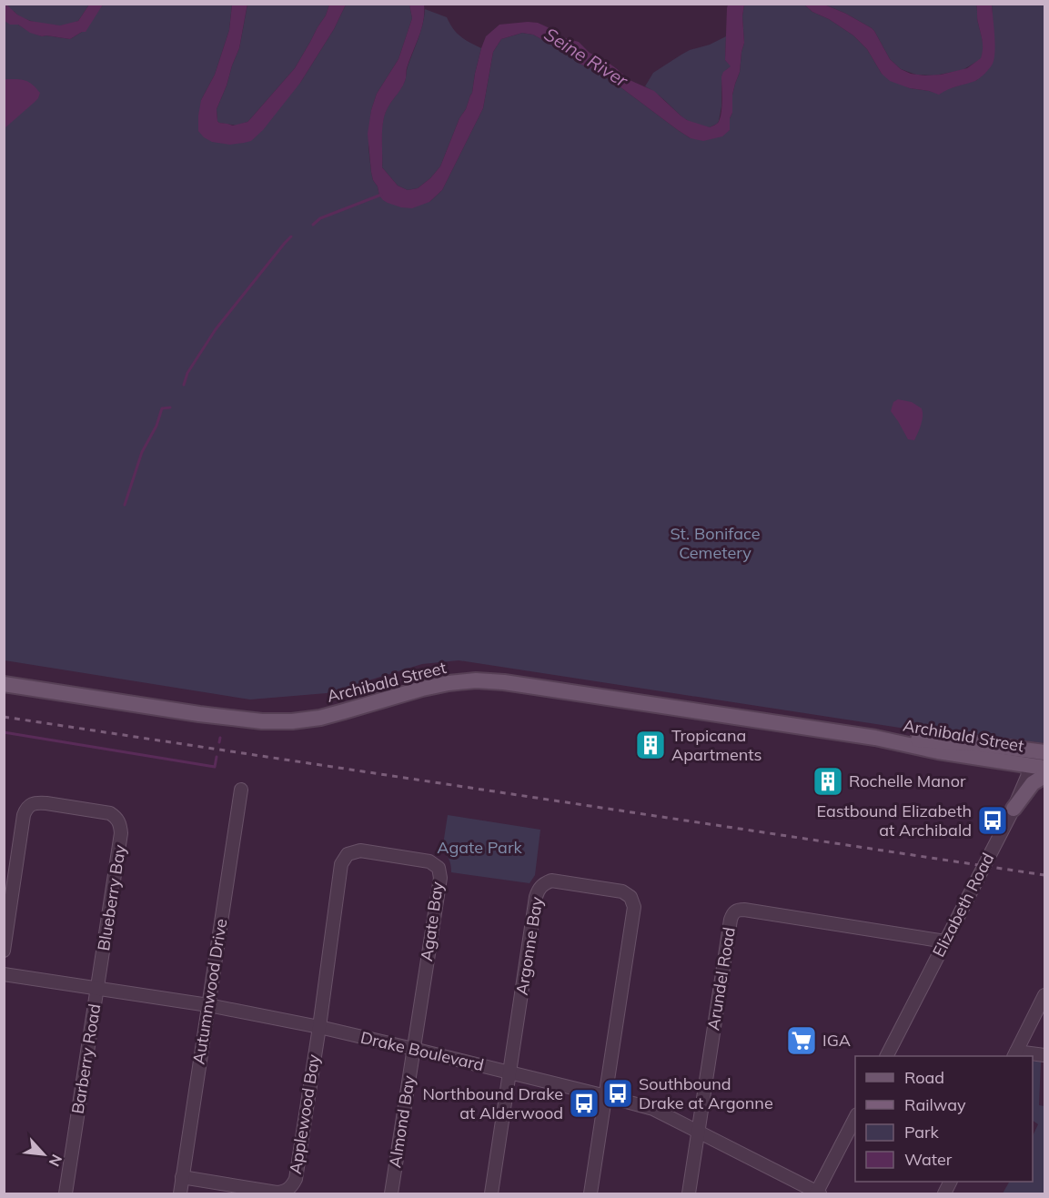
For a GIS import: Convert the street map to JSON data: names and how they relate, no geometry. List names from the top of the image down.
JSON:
{
  "streets": {
    "main road": ["Archibald Street"],
    "street": [
      "Blueberry Bay",
      "Elizabeth Road",
      "Agate Bay",
      "Argonne Bay",
      "Arundel Road",
      "Autumnwood Drive",
      "Drake Boulevard",
      "Barberry Road",
      "Applewood Bay",
      "Almond Bay"
    ]
  },
  "crossings": [
    ["Archibald Street", "Elizabeth Road"],
    ["Blueberry Bay", "Drake Boulevard"],
    ["Blueberry Bay", "Barberry Road"],
    ["Elizabeth Road", "Arundel Road"],
    ["Agate Bay", "Drake Boulevard"],
    ["Agate Bay", "Applewood Bay"],
    ["Agate Bay", "Almond Bay"],
    ["Argonne Bay", "Drake Boulevard"],
    ["Arundel Road", "Drake Boulevard"],
    ["Autumnwood Drive", "Drake Boulevard"],
    ["Autumnwood Drive", "Applewood Bay"],
    ["Drake Boulevard", "Barberry Road"],
    ["Drake Boulevard", "Applewood Bay"],
    ["Drake Boulevard", "Almond Bay"]
  ],
  "water": ["Seine River"],
  "parks": ["St. Boniface Cemetery", "Agate Park"],
  "places": {
    "building": ["Tropicana Apartments", "Rochelle Manor"],
    "bus stop": ["Eastbound Elizabeth at Archibald", "Southbound Drake at Argonne", "Northbound Drake at Alderwood"],
    "supermarket": ["IGA"]
  },
  "legend": [
    "Road",
    "Railway",
    "Park",
    "Water"
  ],
  "north": "bottom right"
}
